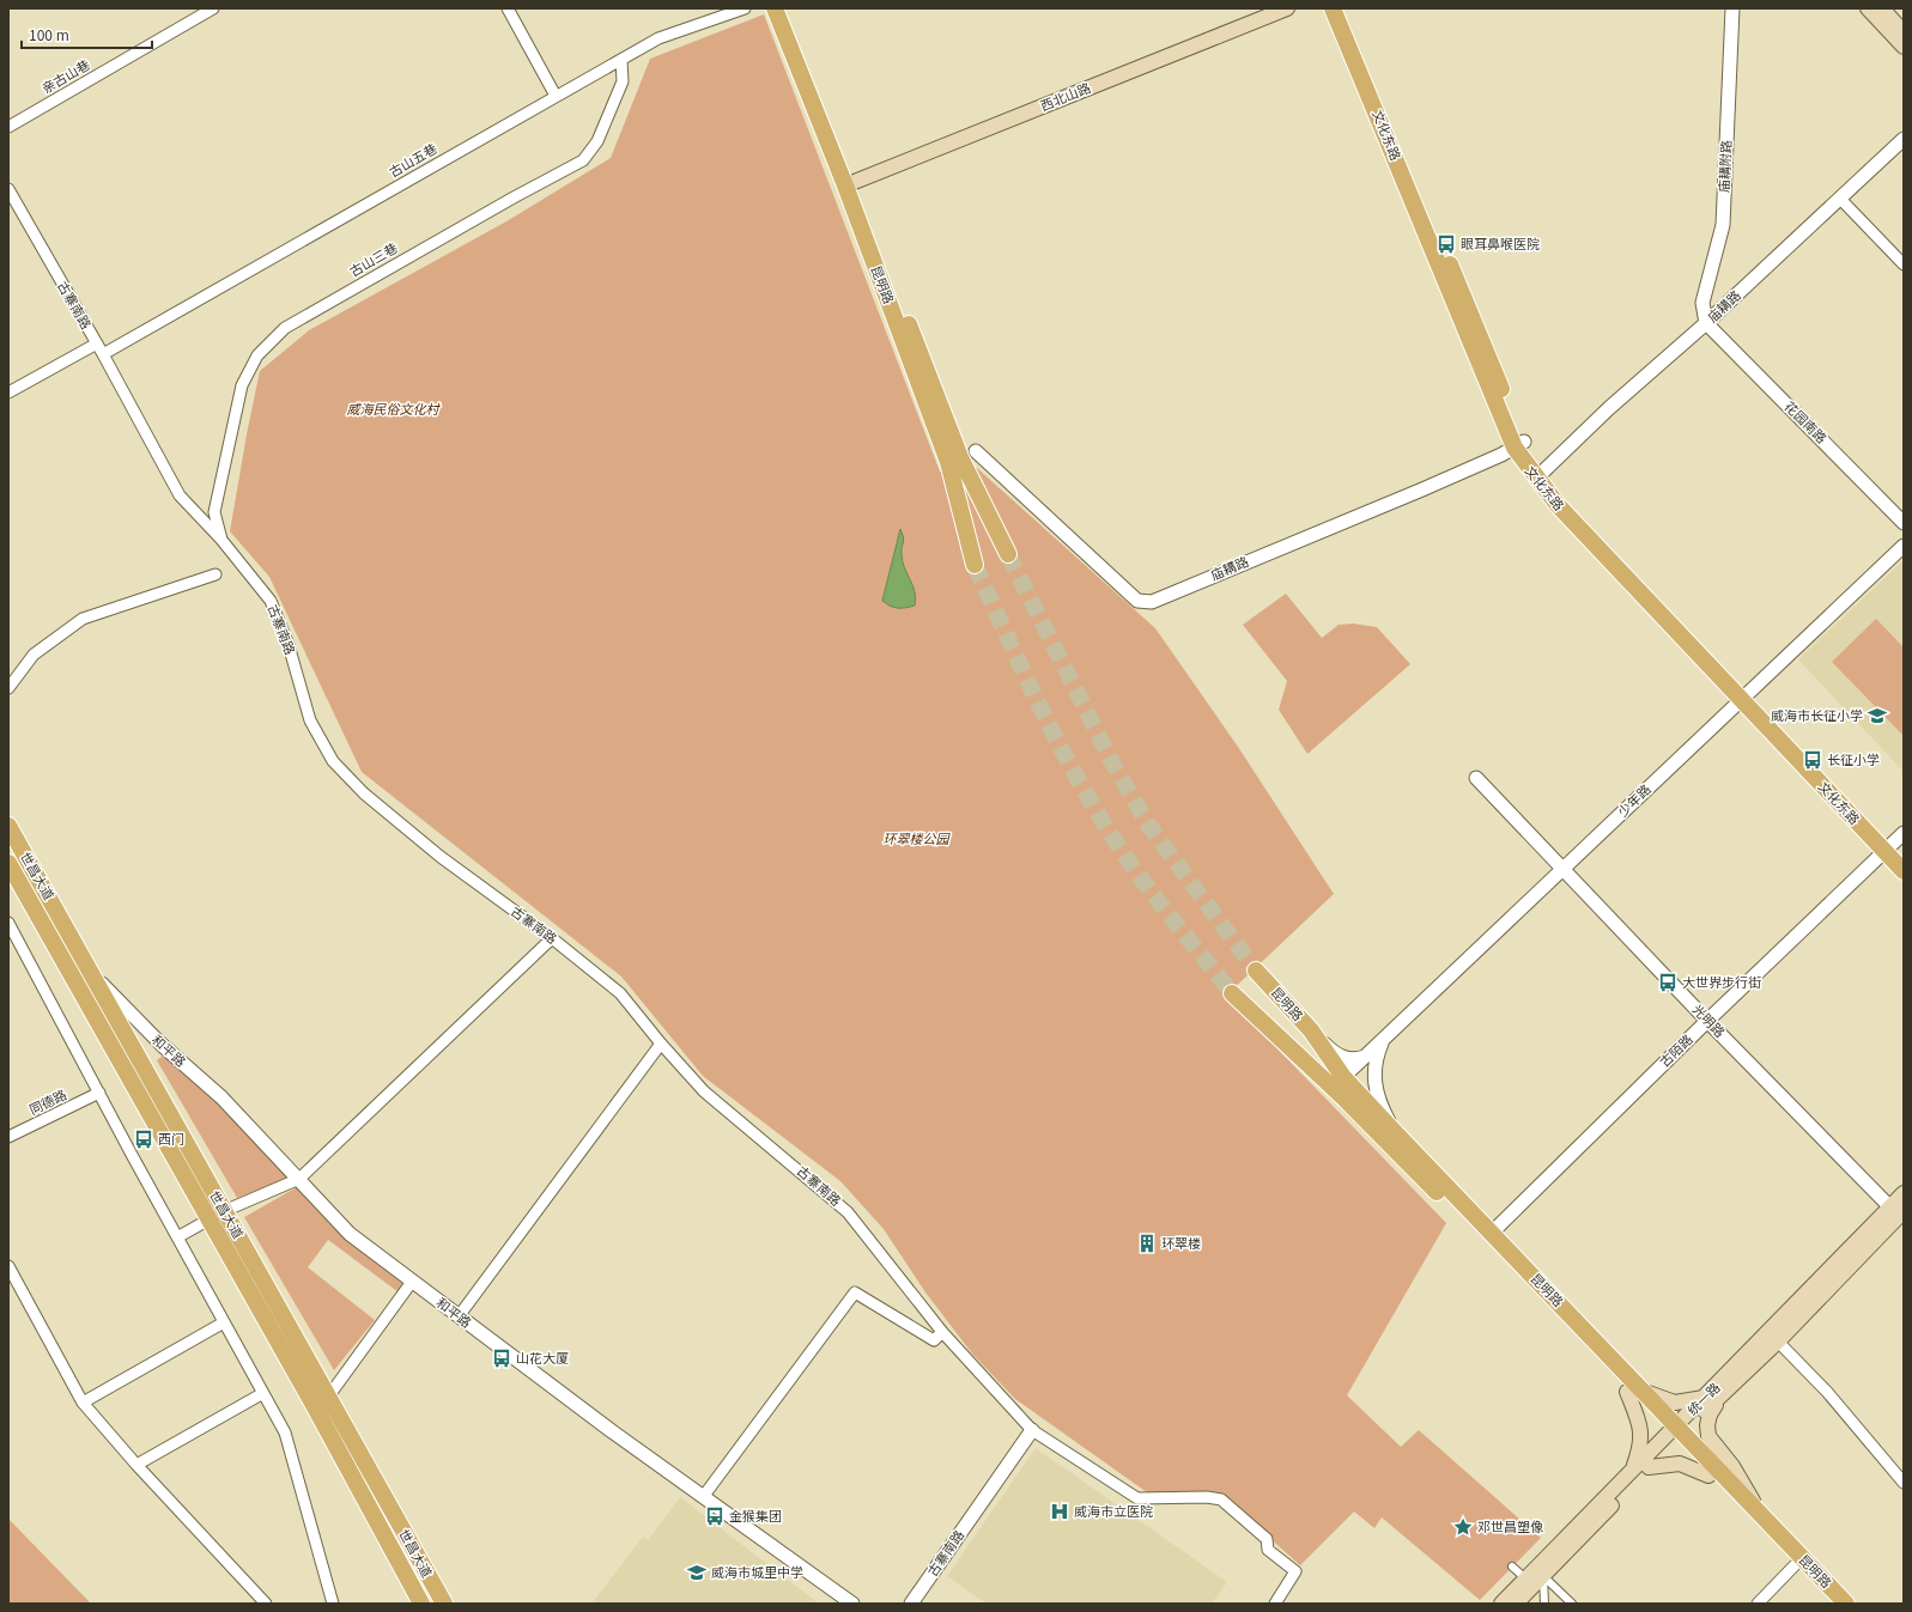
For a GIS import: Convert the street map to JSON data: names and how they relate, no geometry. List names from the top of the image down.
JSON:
{
  "streets": {
    "main road": [
      "西北山路",
      "文化东路",
      "昆明路",
      "世昌大道",
      "统一路"
    ],
    "street": [
      "亲古山巷",
      "古山五巷",
      "庙耩附路",
      "古山三巷",
      "古寨南路",
      "庙耩路",
      "花园南路",
      "少年路",
      "光明路",
      "和平路",
      "古陌路",
      "同德路"
    ]
  },
  "crossings": [
    ["西北山路", "昆明路"],
    ["文化东路", "庙耩路"],
    ["文化东路", "少年路"],
    ["文化东路", "古陌路"],
    ["古山五巷", "古山三巷"],
    ["古山五巷", "古寨南路"],
    ["庙耩附路", "庙耩路"],
    ["庙耩附路", "花园南路"],
    ["古山三巷", "古寨南路"],
    ["昆明路", "少年路"],
    ["昆明路", "古陌路"],
    ["昆明路", "统一路"],
    ["庙耩路", "花园南路"],
    ["少年路", "光明路"],
    ["世昌大道", "和平路"],
    ["光明路", "古陌路"],
    ["光明路", "统一路"]
  ],
  "parks": ["威海民俗文化村", "环翠楼公园"],
  "places": {
    "bus stop": [
      "眼耳鼻喉医院",
      "长征小学",
      "大世界步行街",
      "西门",
      "山花大厦",
      "金猴集团"
    ],
    "school or university": ["威海市长征小学", "威海市城里中学"],
    "building": ["环翠楼"],
    "hospital": ["威海市立医院"],
    "place": ["邓世昌塑像"]
  },
  "scale_bar": "100 m"
}
